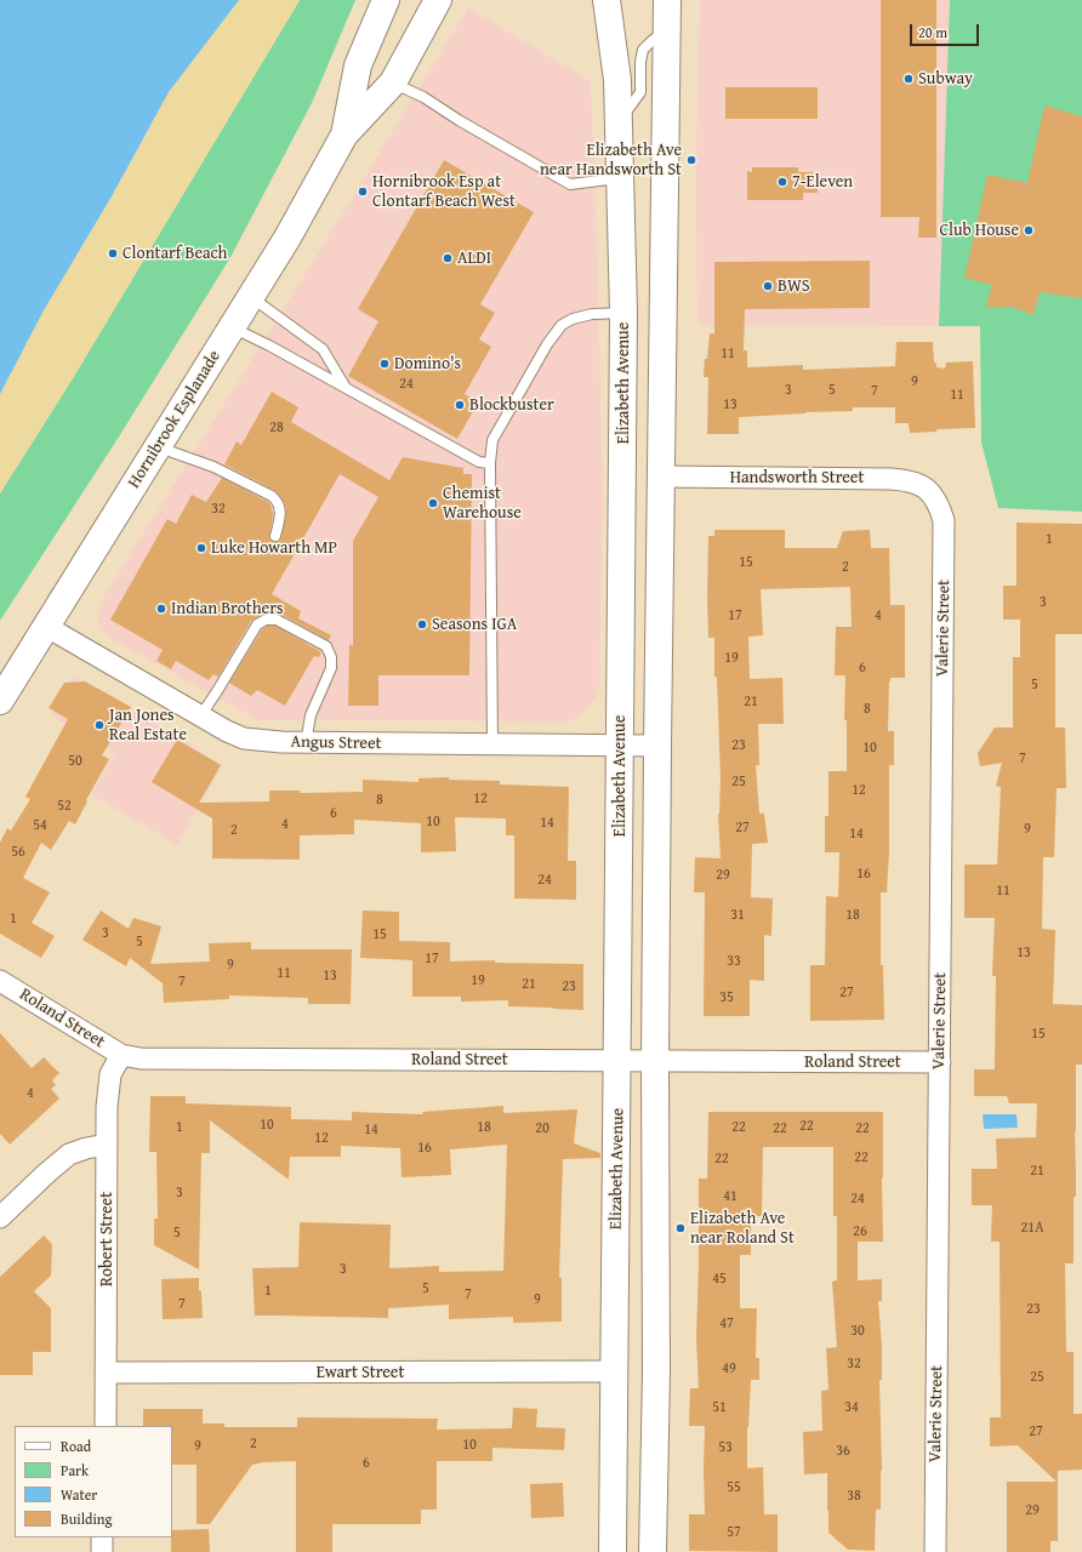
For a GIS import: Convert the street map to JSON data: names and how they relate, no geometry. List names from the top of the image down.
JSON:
{
  "streets": {
    "main road": ["Elizabeth Avenue", "Hornibrook Esplanade"],
    "street": [
      "Handsworth Street",
      "Valerie Street",
      "Angus Street",
      "Roland Street",
      "Robert Street",
      "Ewart Street"
    ]
  },
  "crossings": [
    ["Elizabeth Avenue", "Angus Street"],
    ["Elizabeth Avenue", "Roland Street"],
    ["Elizabeth Avenue", "Ewart Street"],
    ["Hornibrook Esplanade", "Angus Street"],
    ["Handsworth Street", "Valerie Street"],
    ["Valerie Street", "Roland Street"],
    ["Roland Street", "Robert Street"],
    ["Robert Street", "Ewart Street"]
  ],
  "places": [
    "Subway",
    "Elizabeth Ave near Handsworth St",
    "7-Eleven",
    "Hornibrook Esp at Clontarf Beach West",
    "Club House",
    "Clontarf Beach",
    "ALDI",
    "BWS",
    "Domino's",
    "Blockbuster",
    "Chemist Warehouse",
    "Luke Howarth MP",
    "Indian Brothers",
    "Seasons IGA",
    "Jan Jones Real Estate",
    "Elizabeth Ave near Roland St"
  ],
  "house_numbers": [
    "11",
    "9",
    "24",
    "3",
    "5",
    "7",
    "11",
    "13",
    "28",
    "32",
    "1",
    "15",
    "2",
    "3",
    "17",
    "4",
    "19",
    "6",
    "5",
    "21",
    "8",
    "23",
    "10",
    "7",
    "50",
    "25",
    "12",
    "12",
    "8",
    "52",
    "6",
    "10",
    "14",
    "4",
    "54",
    "27",
    "9",
    "2",
    "14",
    "56",
    "16",
    "29",
    "24",
    "11",
    "31",
    "18",
    "1",
    "3",
    "15",
    "5",
    "13",
    "17",
    "33",
    "9",
    "11",
    "13",
    "19",
    "7",
    "21",
    "23",
    "27",
    "35",
    "15",
    "4",
    "10",
    "22",
    "1",
    "18",
    "22",
    "20",
    "22",
    "22",
    "14",
    "12",
    "16",
    "22",
    "22",
    "21",
    "3",
    "41",
    "24",
    "21A",
    "26",
    "5",
    "3",
    "45",
    "5",
    "1",
    "7",
    "9",
    "7",
    "23",
    "47",
    "30",
    "32",
    "49",
    "25",
    "51",
    "34",
    "27",
    "2",
    "10",
    "9",
    "53",
    "36",
    "6",
    "55",
    "38",
    "29",
    "57"
  ],
  "legend": [
    "Road",
    "Park",
    "Water",
    "Building"
  ],
  "scale_bar": "20 m"
}
